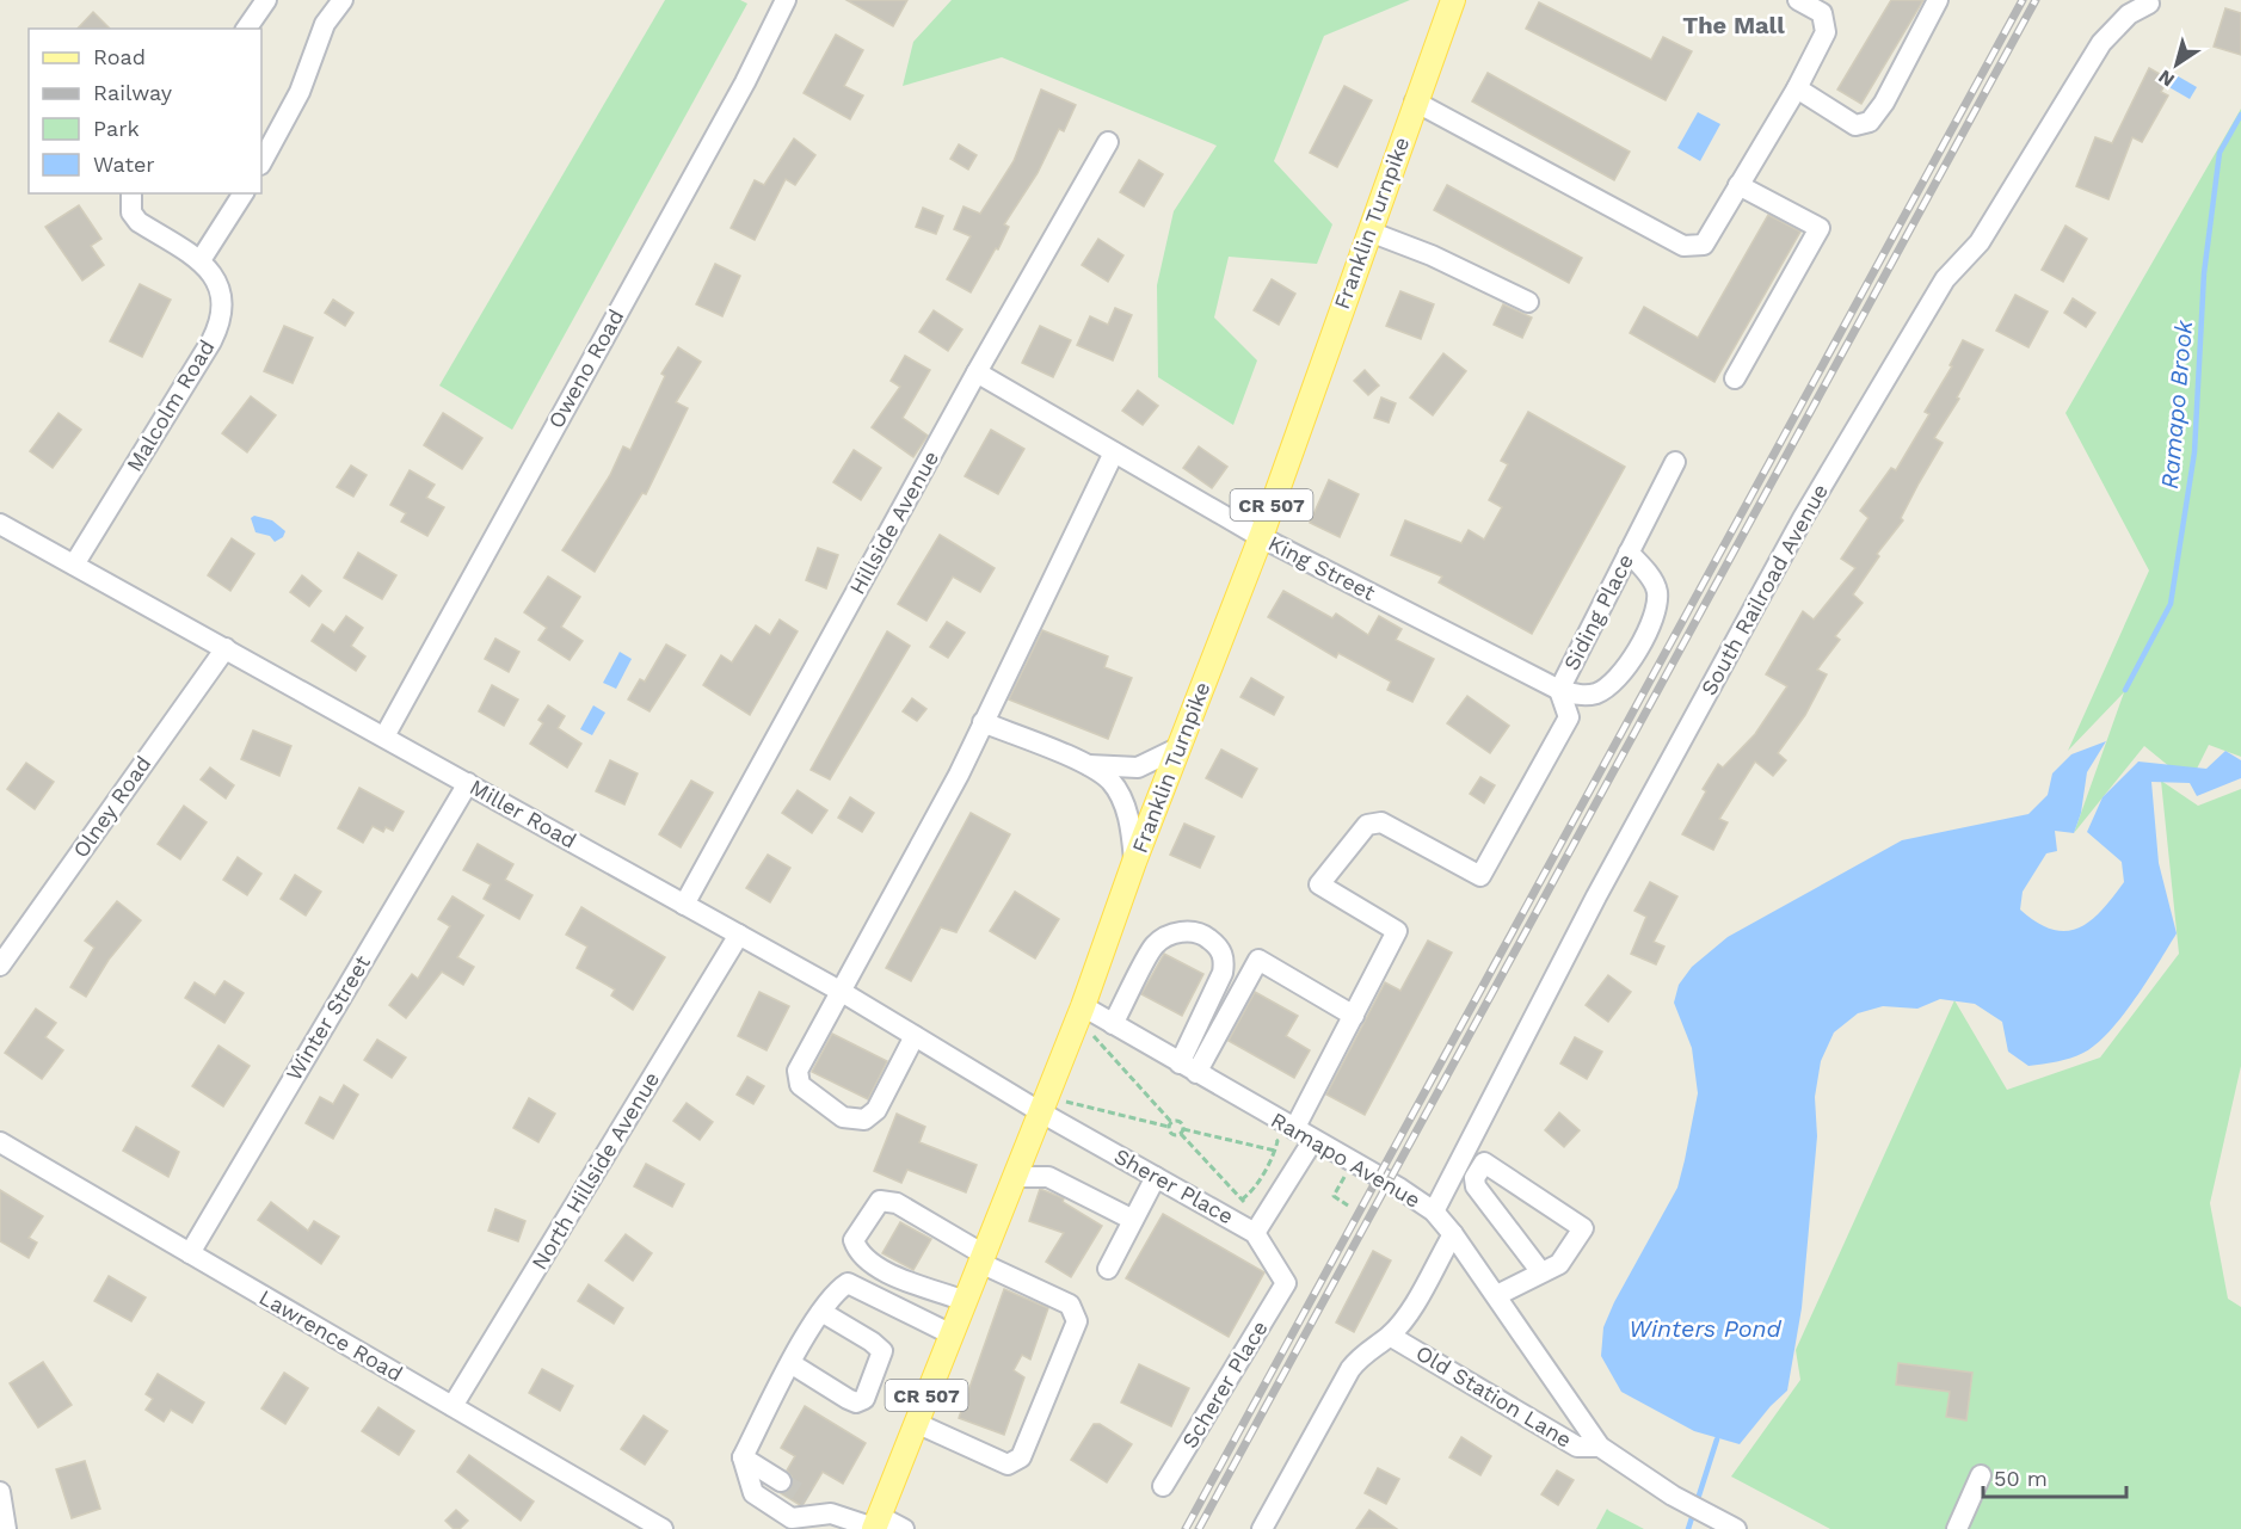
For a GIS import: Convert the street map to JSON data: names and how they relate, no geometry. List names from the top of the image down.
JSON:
{
  "streets": {
    "main road": ["Franklin Turnpike", "CR 507"],
    "street": [
      "Oweno Road",
      "Malcolm Road",
      "Hillside Avenue",
      "King Street",
      "South Railroad Avenue",
      "Siding Place",
      "Olney Road",
      "Miller Road",
      "Winter Street",
      "Ramapo Avenue",
      "North Hillside Avenue",
      "Sherer Place",
      "Lawrence Road",
      "Scherer Place",
      "Old Station Lane"
    ]
  },
  "crossings": [
    ["Franklin Turnpike", "King Street"],
    ["Franklin Turnpike", "Miller Road"],
    ["Franklin Turnpike", "Ramapo Avenue"],
    ["Franklin Turnpike", "Sherer Place"],
    ["Oweno Road", "Miller Road"],
    ["Malcolm Road", "Miller Road"],
    ["Hillside Avenue", "King Street"],
    ["Hillside Avenue", "Miller Road"],
    ["King Street", "Siding Place"],
    ["South Railroad Avenue", "Ramapo Avenue"],
    ["Olney Road", "Miller Road"],
    ["Miller Road", "Winter Street"],
    ["Miller Road", "North Hillside Avenue"],
    ["Miller Road", "Sherer Place"],
    ["Winter Street", "Lawrence Road"],
    ["Ramapo Avenue", "Old Station Lane"],
    ["North Hillside Avenue", "Lawrence Road"],
    ["Sherer Place", "Scherer Place"]
  ],
  "districts": ["The Mall"],
  "water": ["Ramapo Brook", "Winters Pond"],
  "legend": [
    "Road",
    "Railway",
    "Park",
    "Water"
  ],
  "scale_bar": "50 m",
  "north": "bottom left"
}
